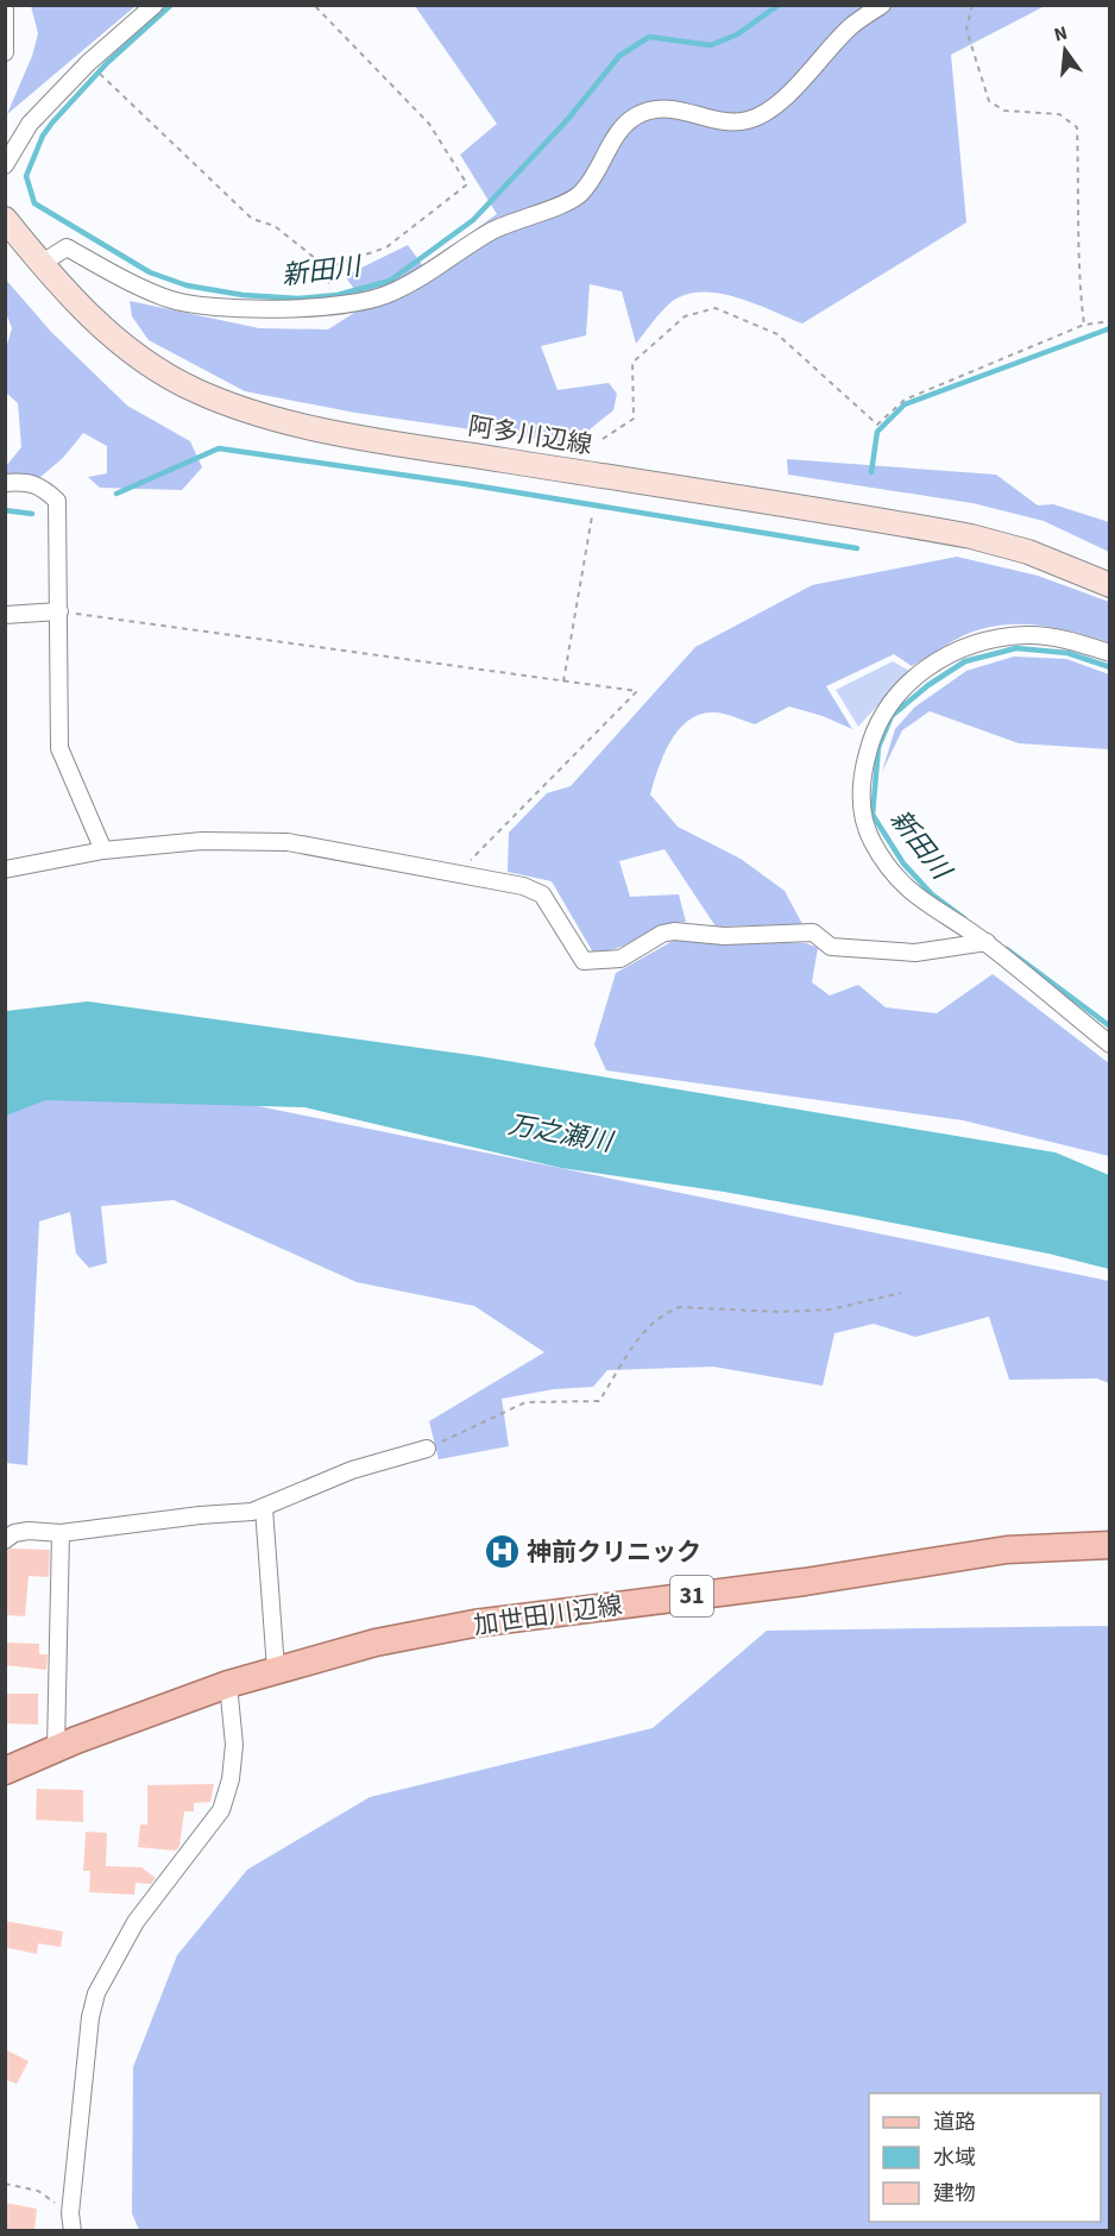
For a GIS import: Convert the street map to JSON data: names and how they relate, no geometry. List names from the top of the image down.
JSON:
{
  "streets": {
    "main road": ["阿多川辺線", "31", "加世田川辺線"]
  },
  "water": ["新田川", "万之瀬川"],
  "places": {
    "hospital": ["神前クリニック"]
  },
  "legend": ["道路", "水域", "建物"],
  "north": "top"
}
